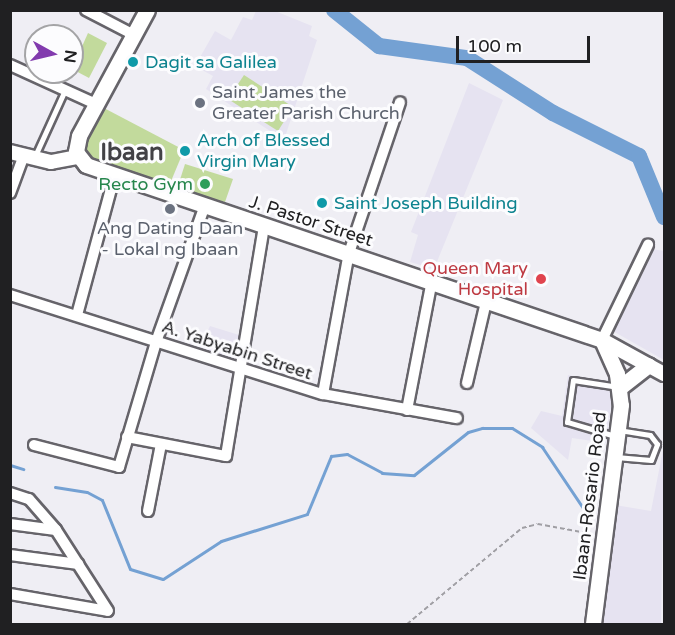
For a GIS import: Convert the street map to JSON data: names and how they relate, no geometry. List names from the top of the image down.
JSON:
{
  "streets": {
    "main road": ["J. Pastor Street", "Ibaan-Rosario Road"],
    "street": ["A. Yabyabin Street"]
  },
  "crossings": [
    ["J. Pastor Street", "Ibaan-Rosario Road"]
  ],
  "districts": ["Ibaan"],
  "places": [
    "Dagit sa Galilea",
    "Saint James the Greater Parish Church",
    "Arch of Blessed Virgin Mary",
    "Recto Gym",
    "Saint Joseph Building",
    "Ang Dating Daan - Lokal ng Ibaan",
    "Queen Mary Hospital"
  ],
  "scale_bar": "100 m",
  "north": "right"
}
